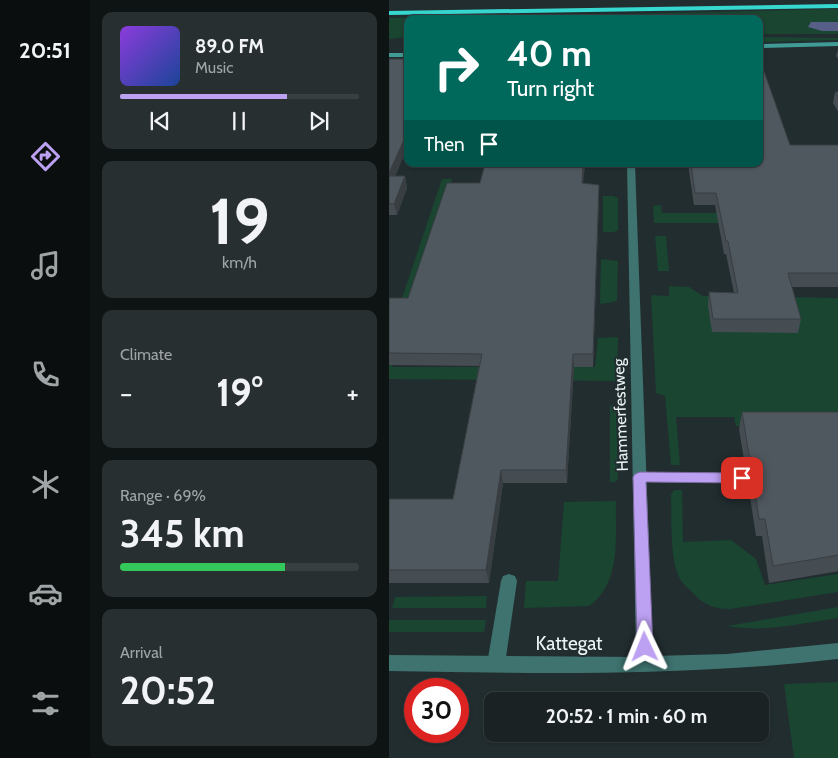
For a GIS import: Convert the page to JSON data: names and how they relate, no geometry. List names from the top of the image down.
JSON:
{
  "streets": {
    "street": ["Hammerfestweg", "Kattegat"]
  },
  "crossings": [
    ["Hammerfestweg", "Kattegat"]
  ],
  "page": {
    "tabs": "20:51",
    "turn": ["40 m", "Turn right"],
    "song": ["89.0 FM", "Music"],
    "then": "Then",
    "tile": [
      ["19", "km/h"],
      "Climate",
      ["Range · 69%", "345 km"],
      ["Arrival", "20:52"]
    ],
    "heat": ["−", "19°", "+"],
    "limit": "30",
    "trip": "20:52 · 1 min · 60 m"
  }
}
